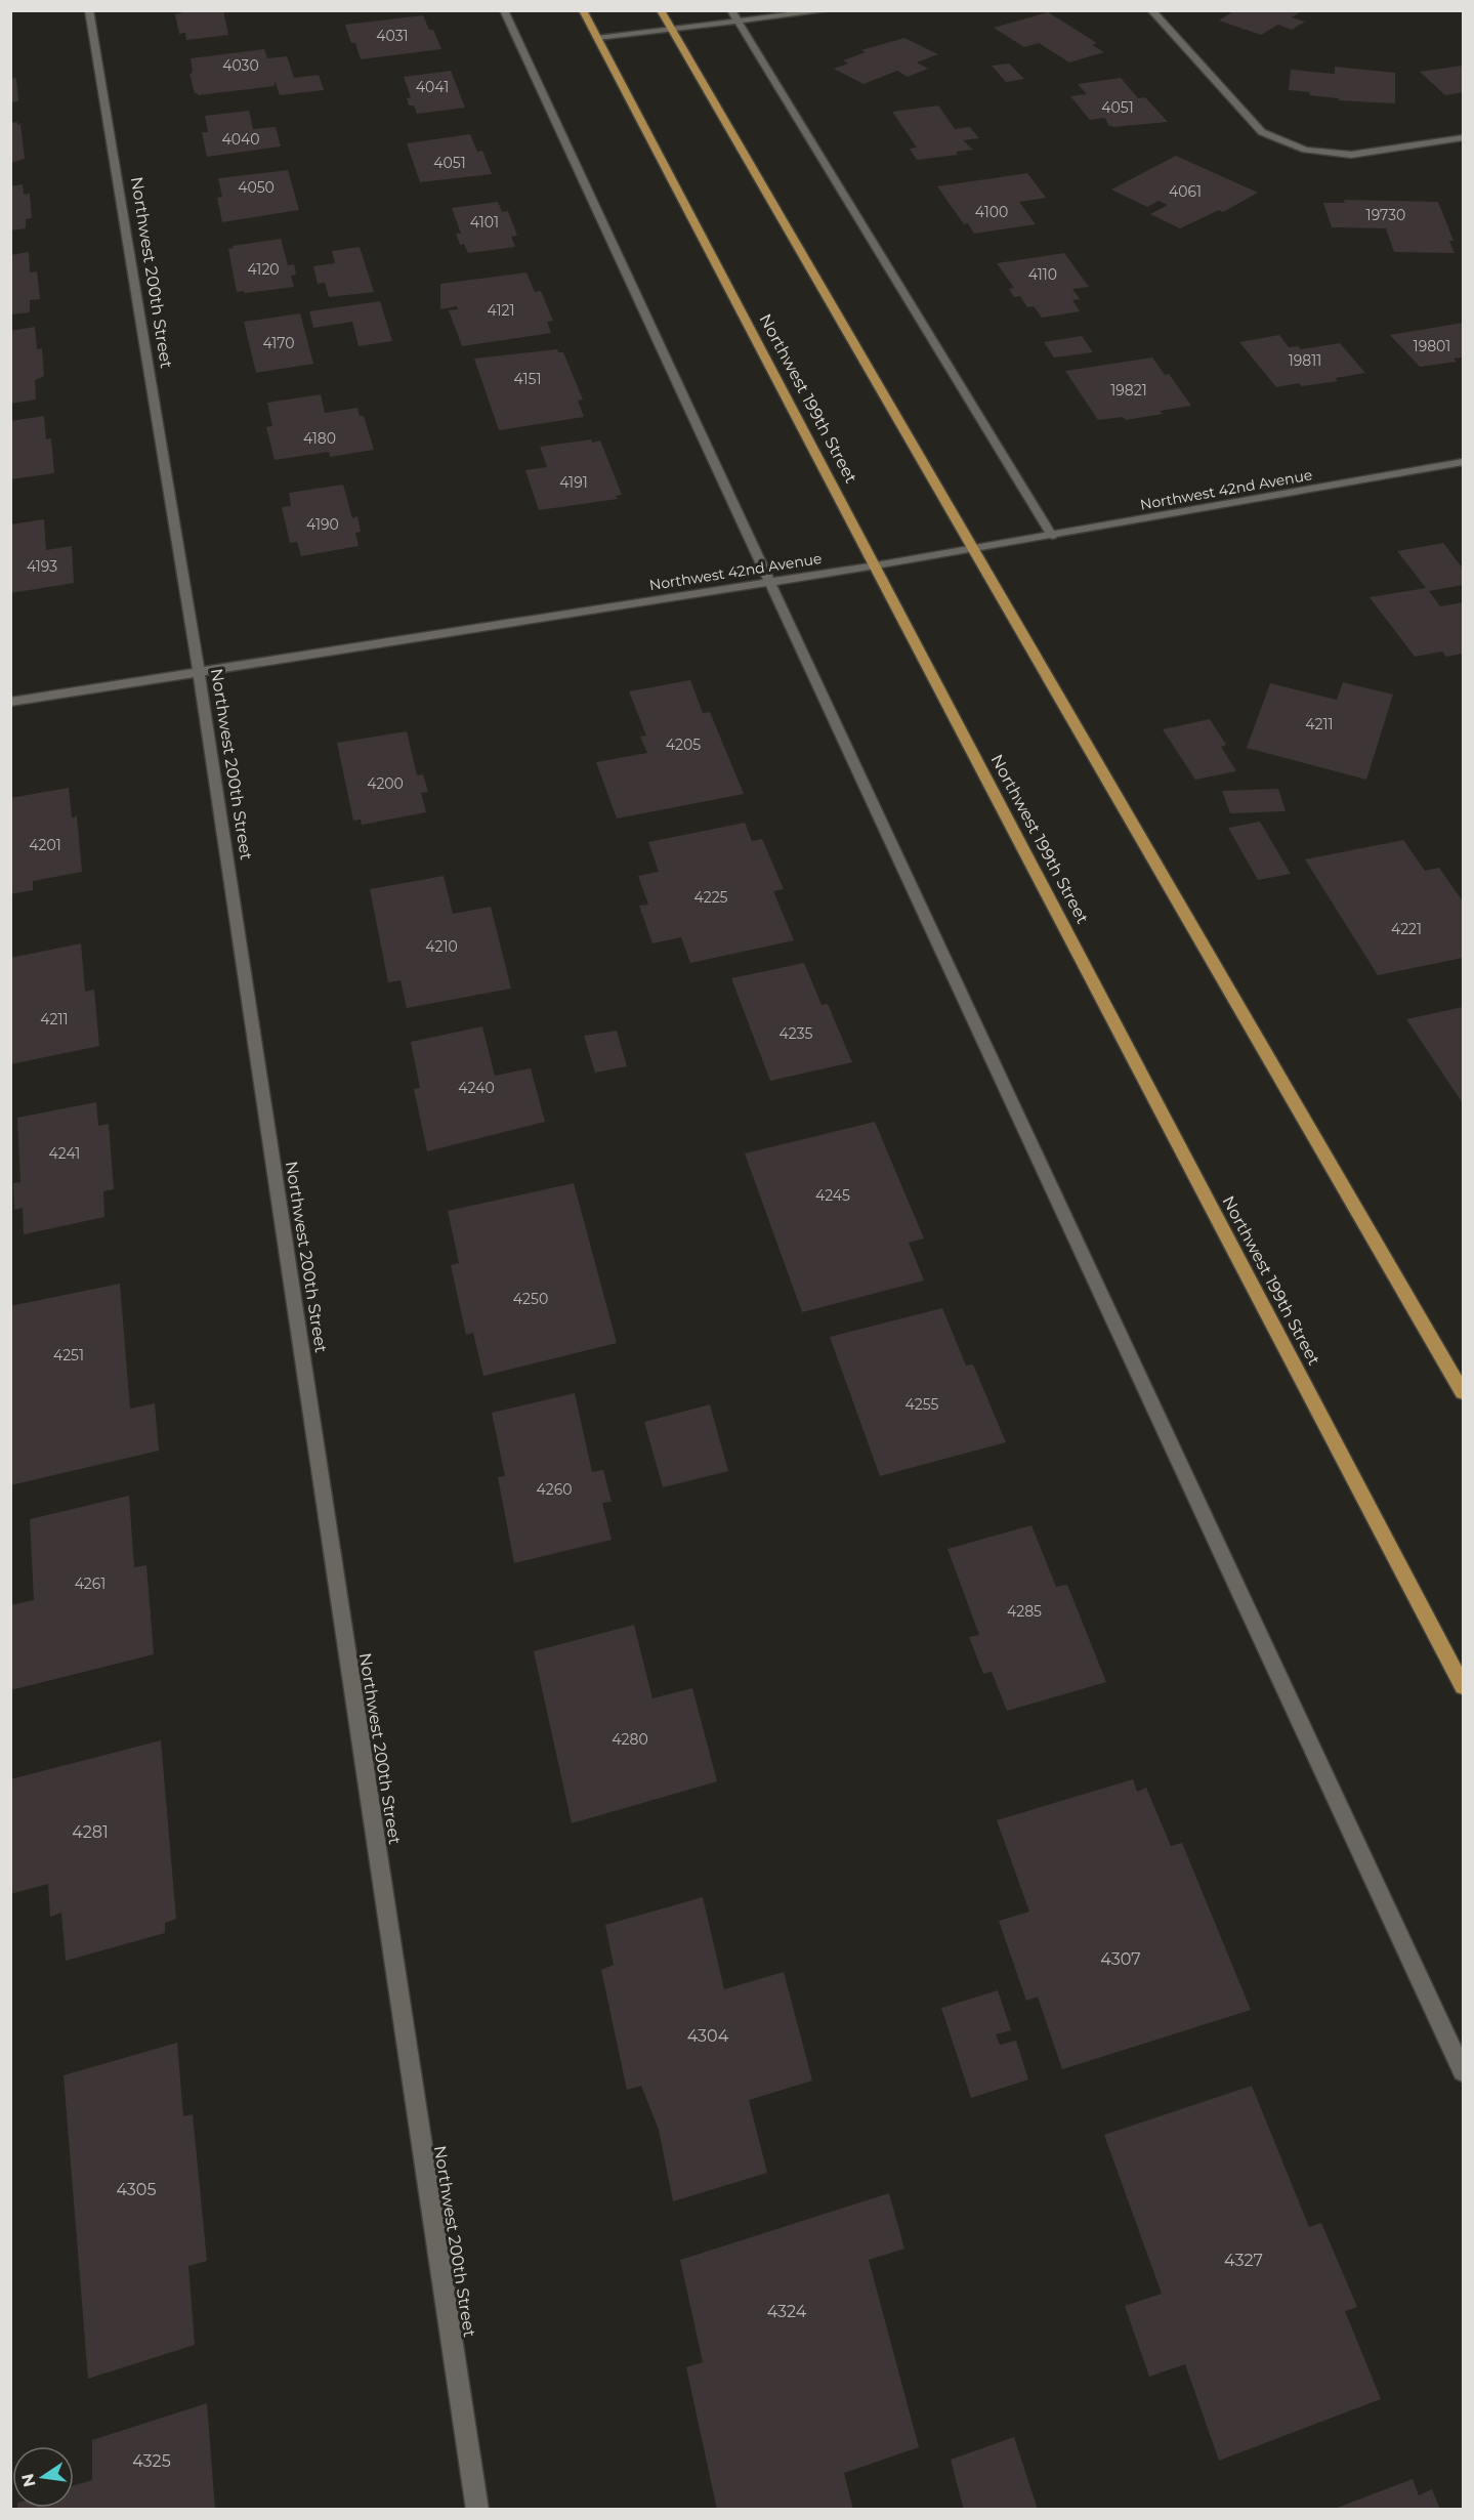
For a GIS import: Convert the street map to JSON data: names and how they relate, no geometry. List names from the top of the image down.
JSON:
{
  "streets": {
    "main road": ["Northwest 199th Street"],
    "street": ["Northwest 200th Street", "Northwest 42nd Avenue"]
  },
  "crossings": [
    ["Northwest 200th Street", "Northwest 42nd Avenue"],
    ["Northwest 199th Street", "Northwest 42nd Avenue"]
  ],
  "house_numbers": [
    "4031",
    "4030",
    "4041",
    "4051",
    "4040",
    "4051",
    "4050",
    "4061",
    "4100",
    "19730",
    "4101",
    "4120",
    "4110",
    "4121",
    "4170",
    "19801",
    "19811",
    "4151",
    "19821",
    "4180",
    "4191",
    "4190",
    "4193",
    "4211",
    "4205",
    "4200",
    "4201",
    "4225",
    "4221",
    "4210",
    "4211",
    "4235",
    "4240",
    "4241",
    "4245",
    "4250",
    "4251",
    "4255",
    "4260",
    "4261",
    "4285",
    "4280",
    "4281",
    "4307",
    "4304",
    "4305",
    "4327",
    "4324",
    "4325"
  ],
  "north": "left"
}
